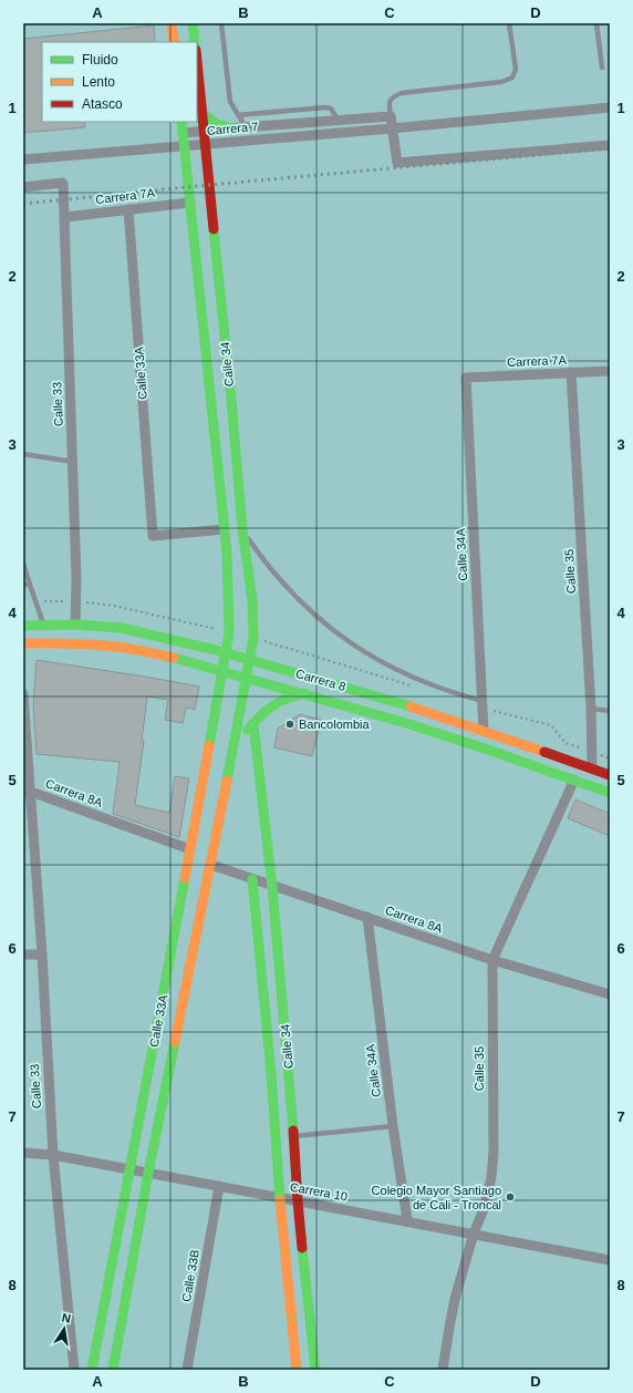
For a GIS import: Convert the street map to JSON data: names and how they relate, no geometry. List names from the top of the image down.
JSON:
{
  "streets": {
    "main road": ["Calle 34", "Calle 33A", "Carrera 8"],
    "street": [
      "Carrera 7",
      "Carrera 7A",
      "Calle 33",
      "Calle 34A",
      "Calle 35",
      "Carrera 8A",
      "Carrera 10",
      "Calle 33B"
    ]
  },
  "crossings": [
    ["Carrera 7", "Calle 34"],
    ["Carrera 7A", "Calle 34"],
    ["Carrera 7A", "Calle 33A"],
    ["Carrera 7A", "Calle 33"],
    ["Carrera 7A", "Calle 34A"],
    ["Carrera 7A", "Calle 35"],
    ["Calle 34", "Calle 33A"],
    ["Calle 34", "Carrera 8"],
    ["Calle 34", "Carrera 8A"],
    ["Calle 34", "Carrera 10"],
    ["Calle 33A", "Carrera 8"],
    ["Calle 33A", "Carrera 8A"],
    ["Calle 33A", "Carrera 10"],
    ["Calle 33", "Carrera 8"],
    ["Calle 33", "Carrera 8A"],
    ["Calle 33", "Carrera 10"],
    ["Calle 34A", "Carrera 8"],
    ["Calle 34A", "Carrera 8A"],
    ["Calle 34A", "Carrera 10"],
    ["Calle 35", "Carrera 8"],
    ["Calle 35", "Carrera 8A"],
    ["Calle 35", "Carrera 10"],
    ["Carrera 10", "Calle 33B"]
  ],
  "places": ["Bancolombia", "Colegio Mayor Santiago de Cali - Troncal"],
  "legend": ["Fluido", "Lento", "Atasco"],
  "north": "top",
  "grid": {
    "columns": [
      "A",
      "B",
      "C",
      "D"
    ],
    "rows": [
      "1",
      "2",
      "3",
      "4",
      "5",
      "6",
      "7",
      "8"
    ]
  }
}
